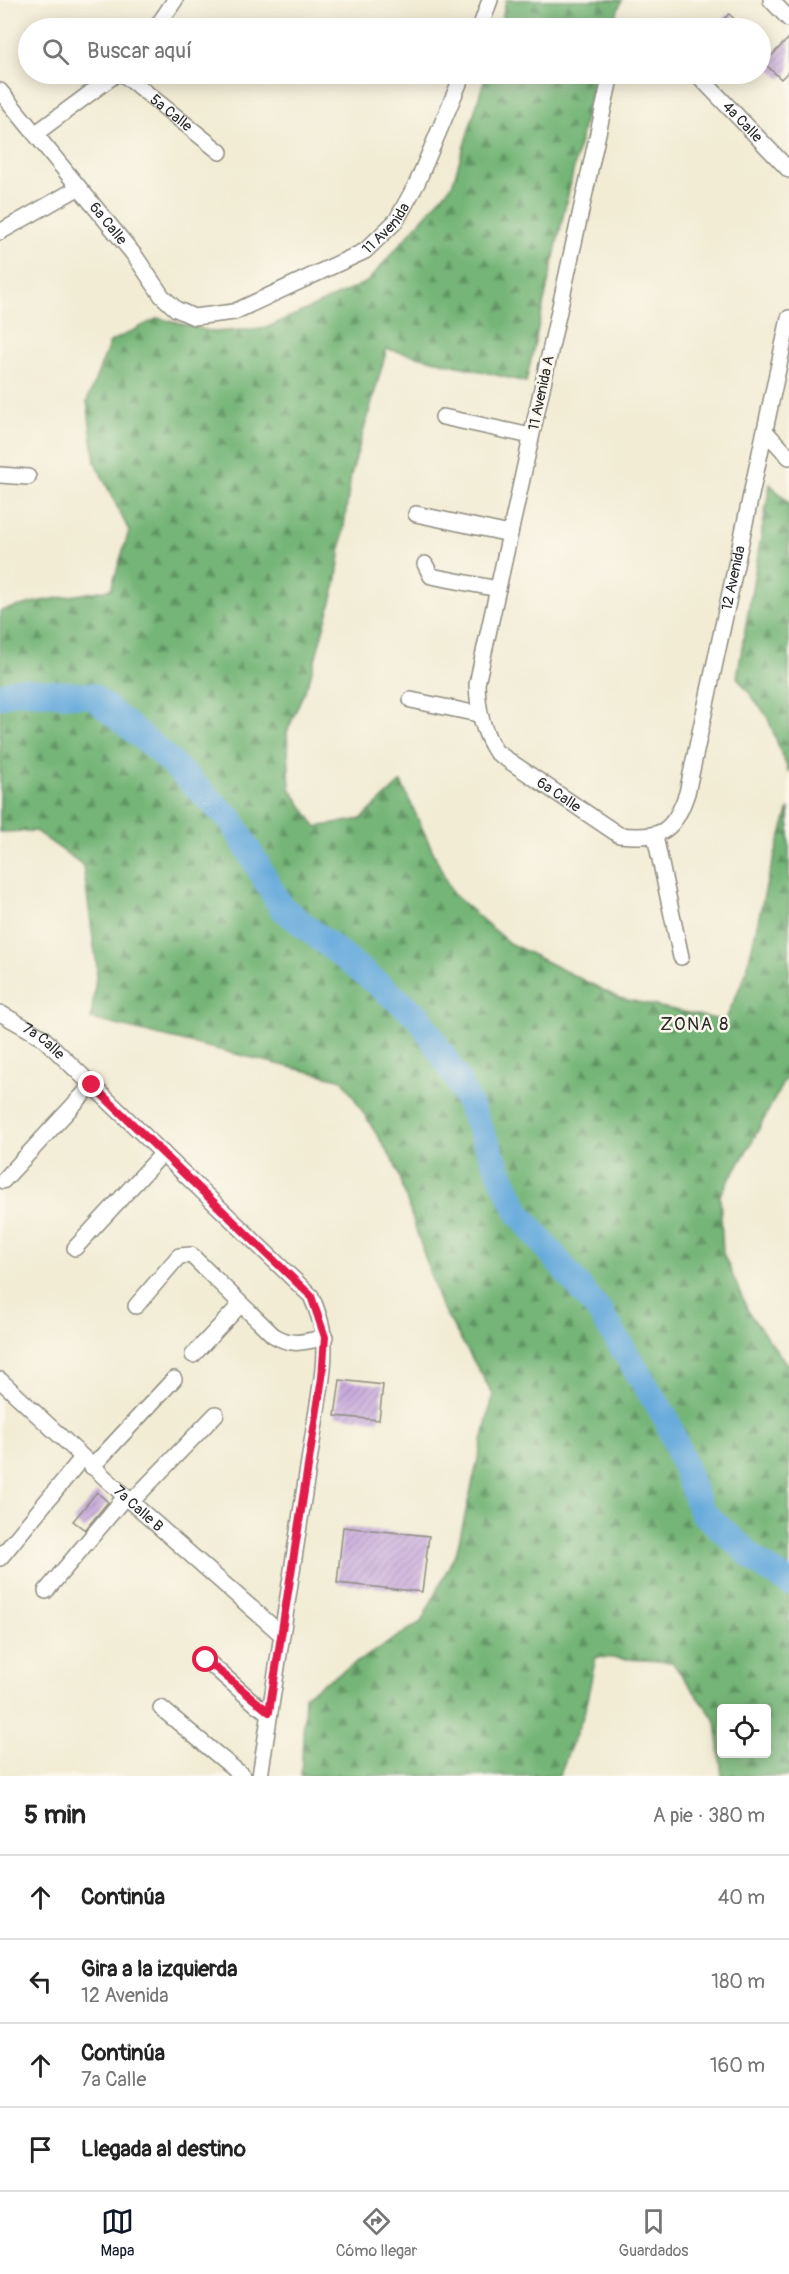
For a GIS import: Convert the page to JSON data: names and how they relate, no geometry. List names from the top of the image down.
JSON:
{
  "streets": {
    "street": [
      "5a Calle",
      "4a Calle",
      "6a Calle",
      "11 Avenida",
      "11 Avenida A",
      "12 Avenida",
      "7a Calle",
      "7a Calle B"
    ]
  },
  "crossings": [
    ["6a Calle", "11 Avenida"],
    ["6a Calle", "11 Avenida A"],
    ["6a Calle", "12 Avenida"]
  ],
  "districts": ["ZONA 8"],
  "page": {
    "search": "Buscar aquí",
    "heading": ["5 min", "A pie · 380 m"],
    "list": [
      ["Continúa", "40 m"],
      ["Gira a la izquierda", "12 Avenida", "180 m"],
      ["Continúa", "7a Calle", "160 m"],
      "Llegada al destino"
    ],
    "nav": ["Mapa", "Cómo llegar", "Guardados"]
  }
}
